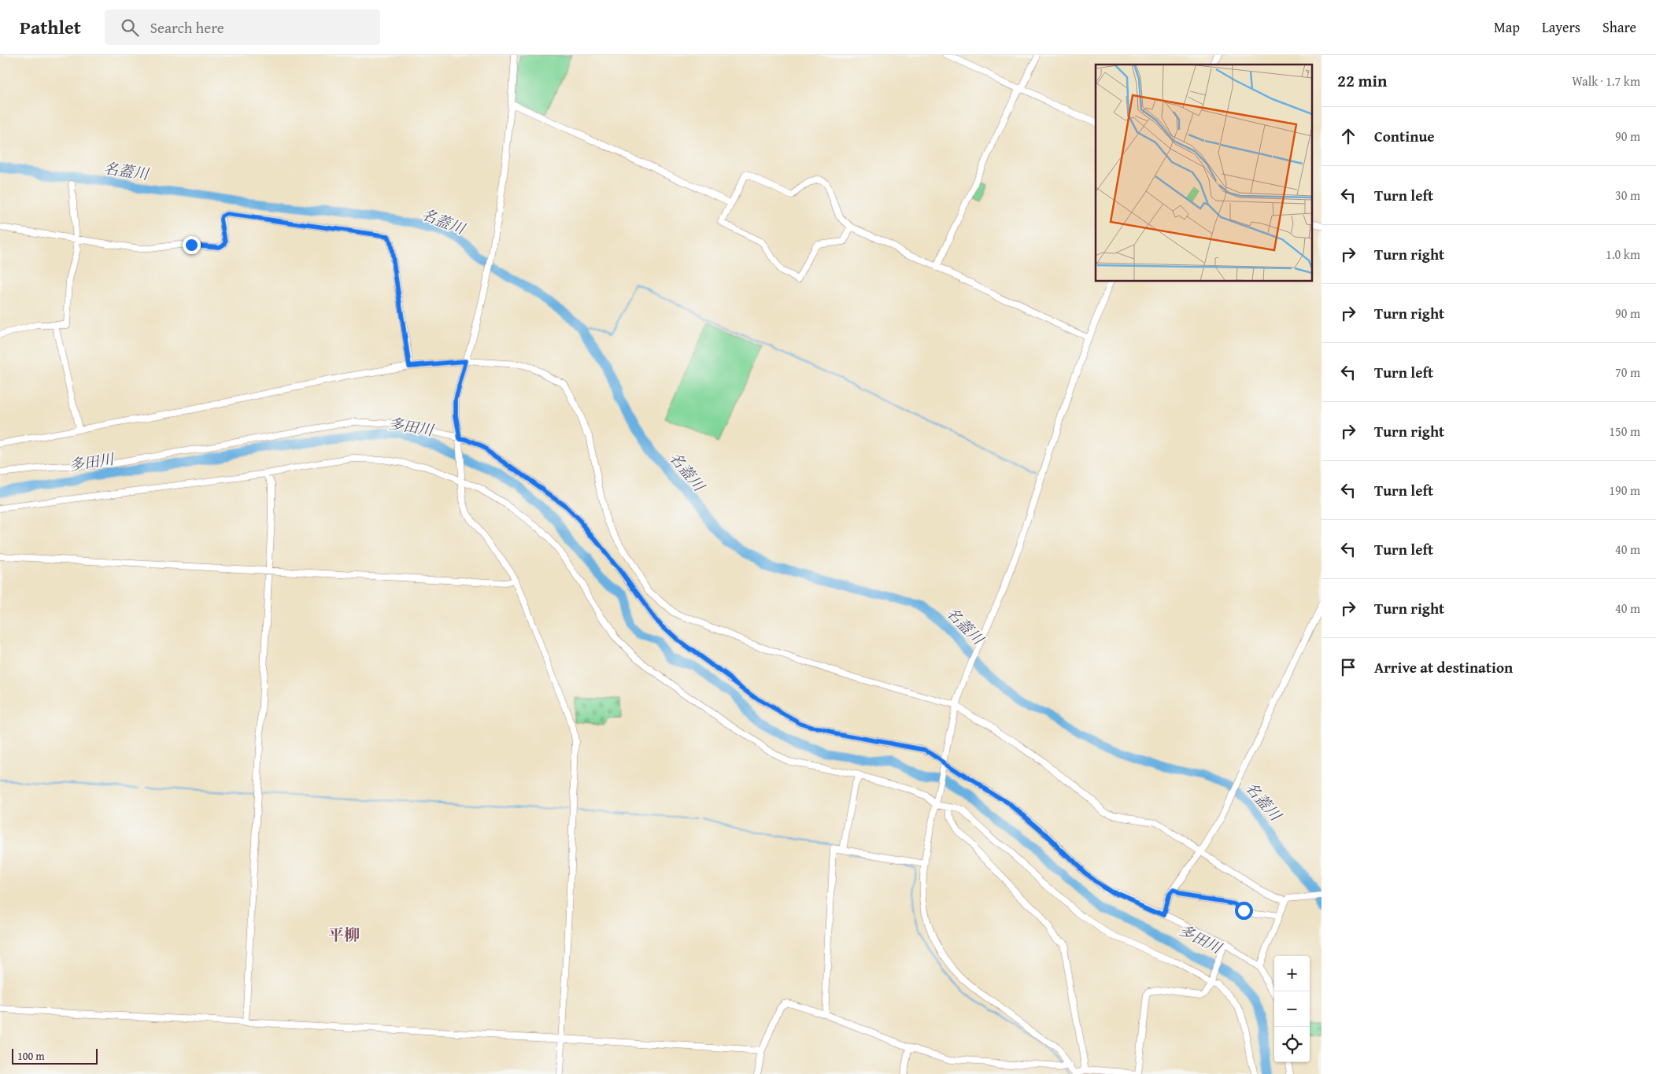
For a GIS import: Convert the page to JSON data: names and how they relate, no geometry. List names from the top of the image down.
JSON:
{
  "districts": ["平柳"],
  "water": ["名蓋川", "多田川"],
  "scale_bar": "100 m",
  "page": {
    "header": "Pathlet",
    "search": "Search here",
    "nav": ["Map", "Layers", "Share"],
    "heading": ["22 min", "Walk · 1.7 km"],
    "list": [
      ["Continue", "90 m"],
      ["Turn left", "30 m"],
      ["Turn right", "1.0 km"],
      ["Turn right", "90 m"],
      ["Turn left", "70 m"],
      ["Turn right", "150 m"],
      ["Turn left", "190 m"],
      ["Turn left", "40 m"],
      ["Turn right", "40 m"],
      "Arrive at destination"
    ],
    "map_buttons": ["+", "−"],
    "scale": "100 m"
  }
}
